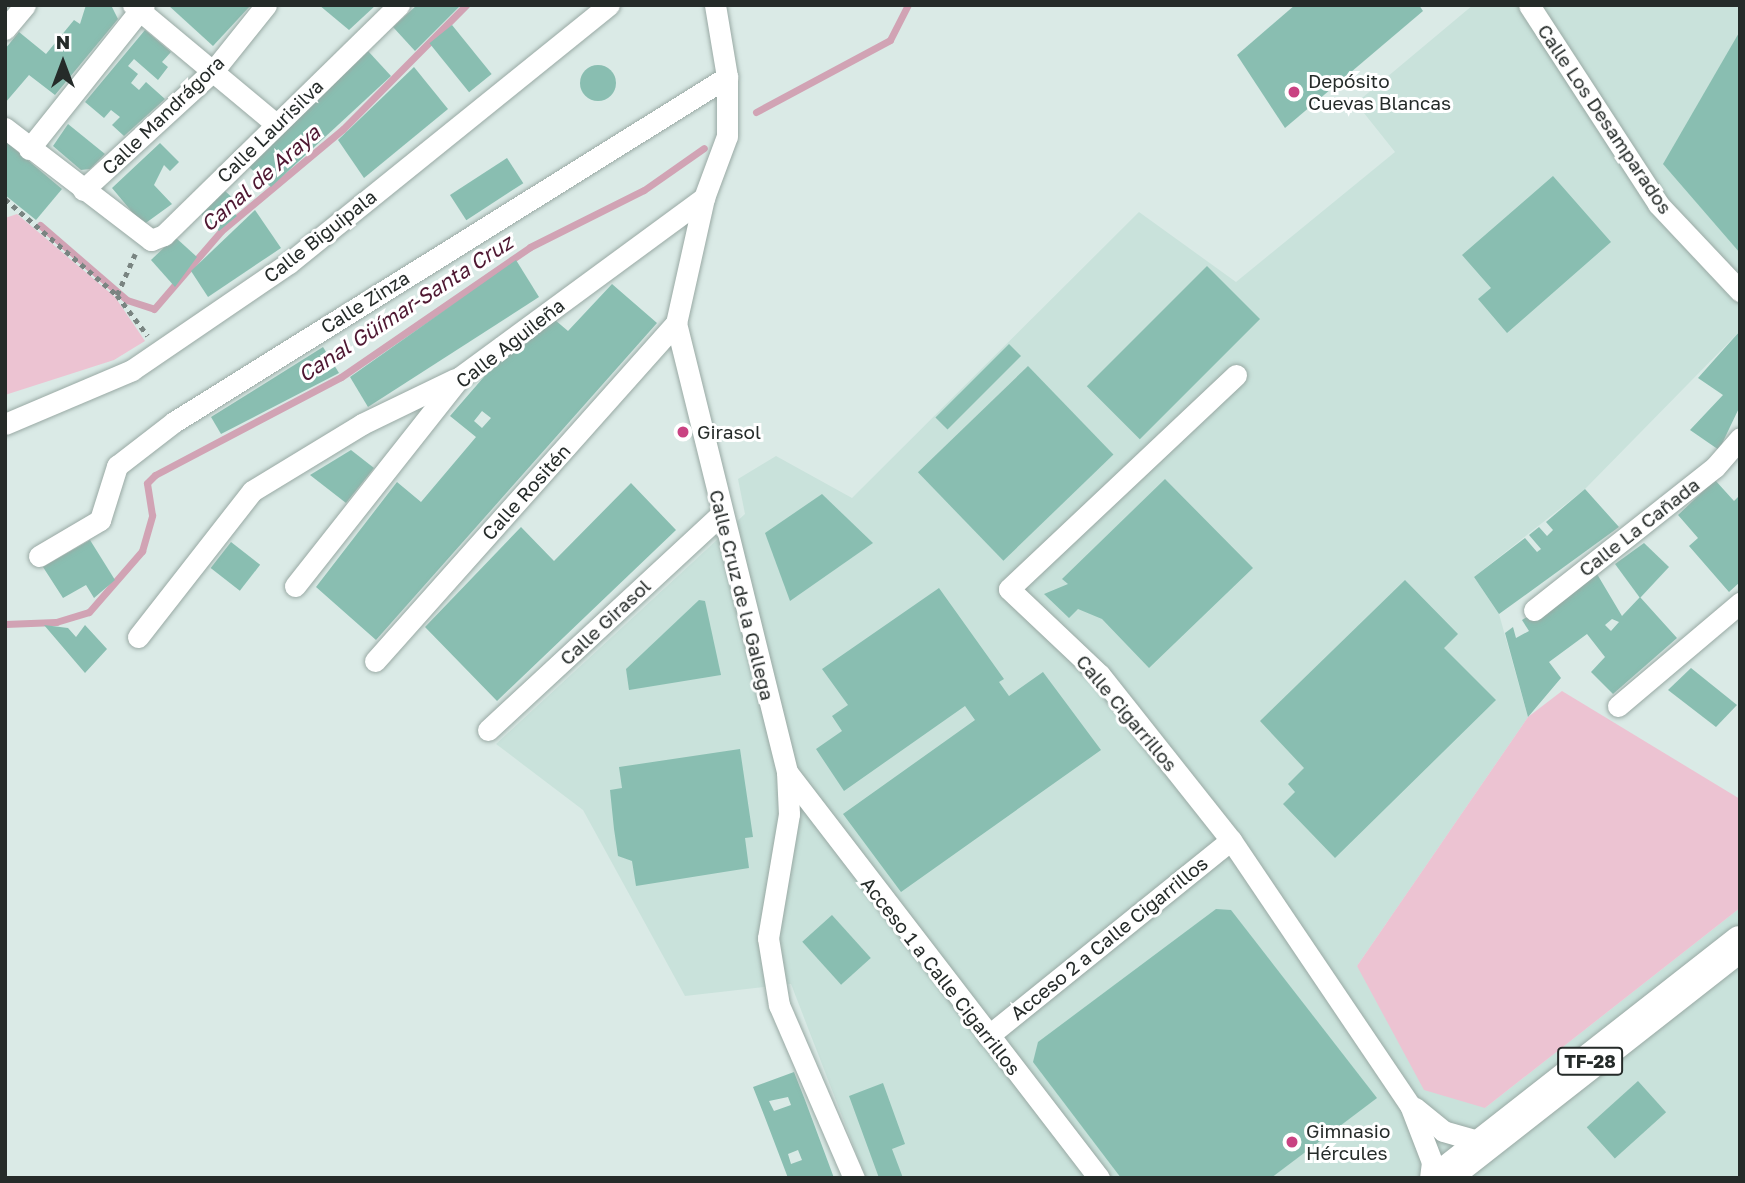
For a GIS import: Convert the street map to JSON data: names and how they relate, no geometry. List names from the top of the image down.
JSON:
{
  "streets": {
    "main road": ["TF-28"],
    "street": [
      "Calle Mandrágora",
      "Calle Los Desamparados",
      "Calle Laurisilva",
      "Calle Biguipala",
      "Calle Zinza",
      "Calle Aguileña",
      "Calle Rositén",
      "Calle La Cañada",
      "Calle Cruz de la Gallega",
      "Calle Girasol",
      "Calle Cigarrillos",
      "Acceso 2 a Calle Cigarrillos",
      "Acceso 1 a Calle Cigarrillos"
    ]
  },
  "crossings": [
    ["Calle Zinza", "Calle Cruz de la Gallega"],
    ["Calle Aguileña", "Calle Cruz de la Gallega"],
    ["Calle Rositén", "Calle Cruz de la Gallega"],
    ["Calle Cruz de la Gallega", "Calle Girasol"],
    ["Calle Cruz de la Gallega", "Acceso 1 a Calle Cigarrillos"],
    ["Calle Cigarrillos", "Acceso 2 a Calle Cigarrillos"],
    ["Acceso 2 a Calle Cigarrillos", "Acceso 1 a Calle Cigarrillos"]
  ],
  "water": ["Canal de Araya", "Canal Güímar-Santa Cruz"],
  "places": ["Depósito Cuevas Blancas", "Girasol", "Gimnasio Hércules"],
  "north": "top"
}
